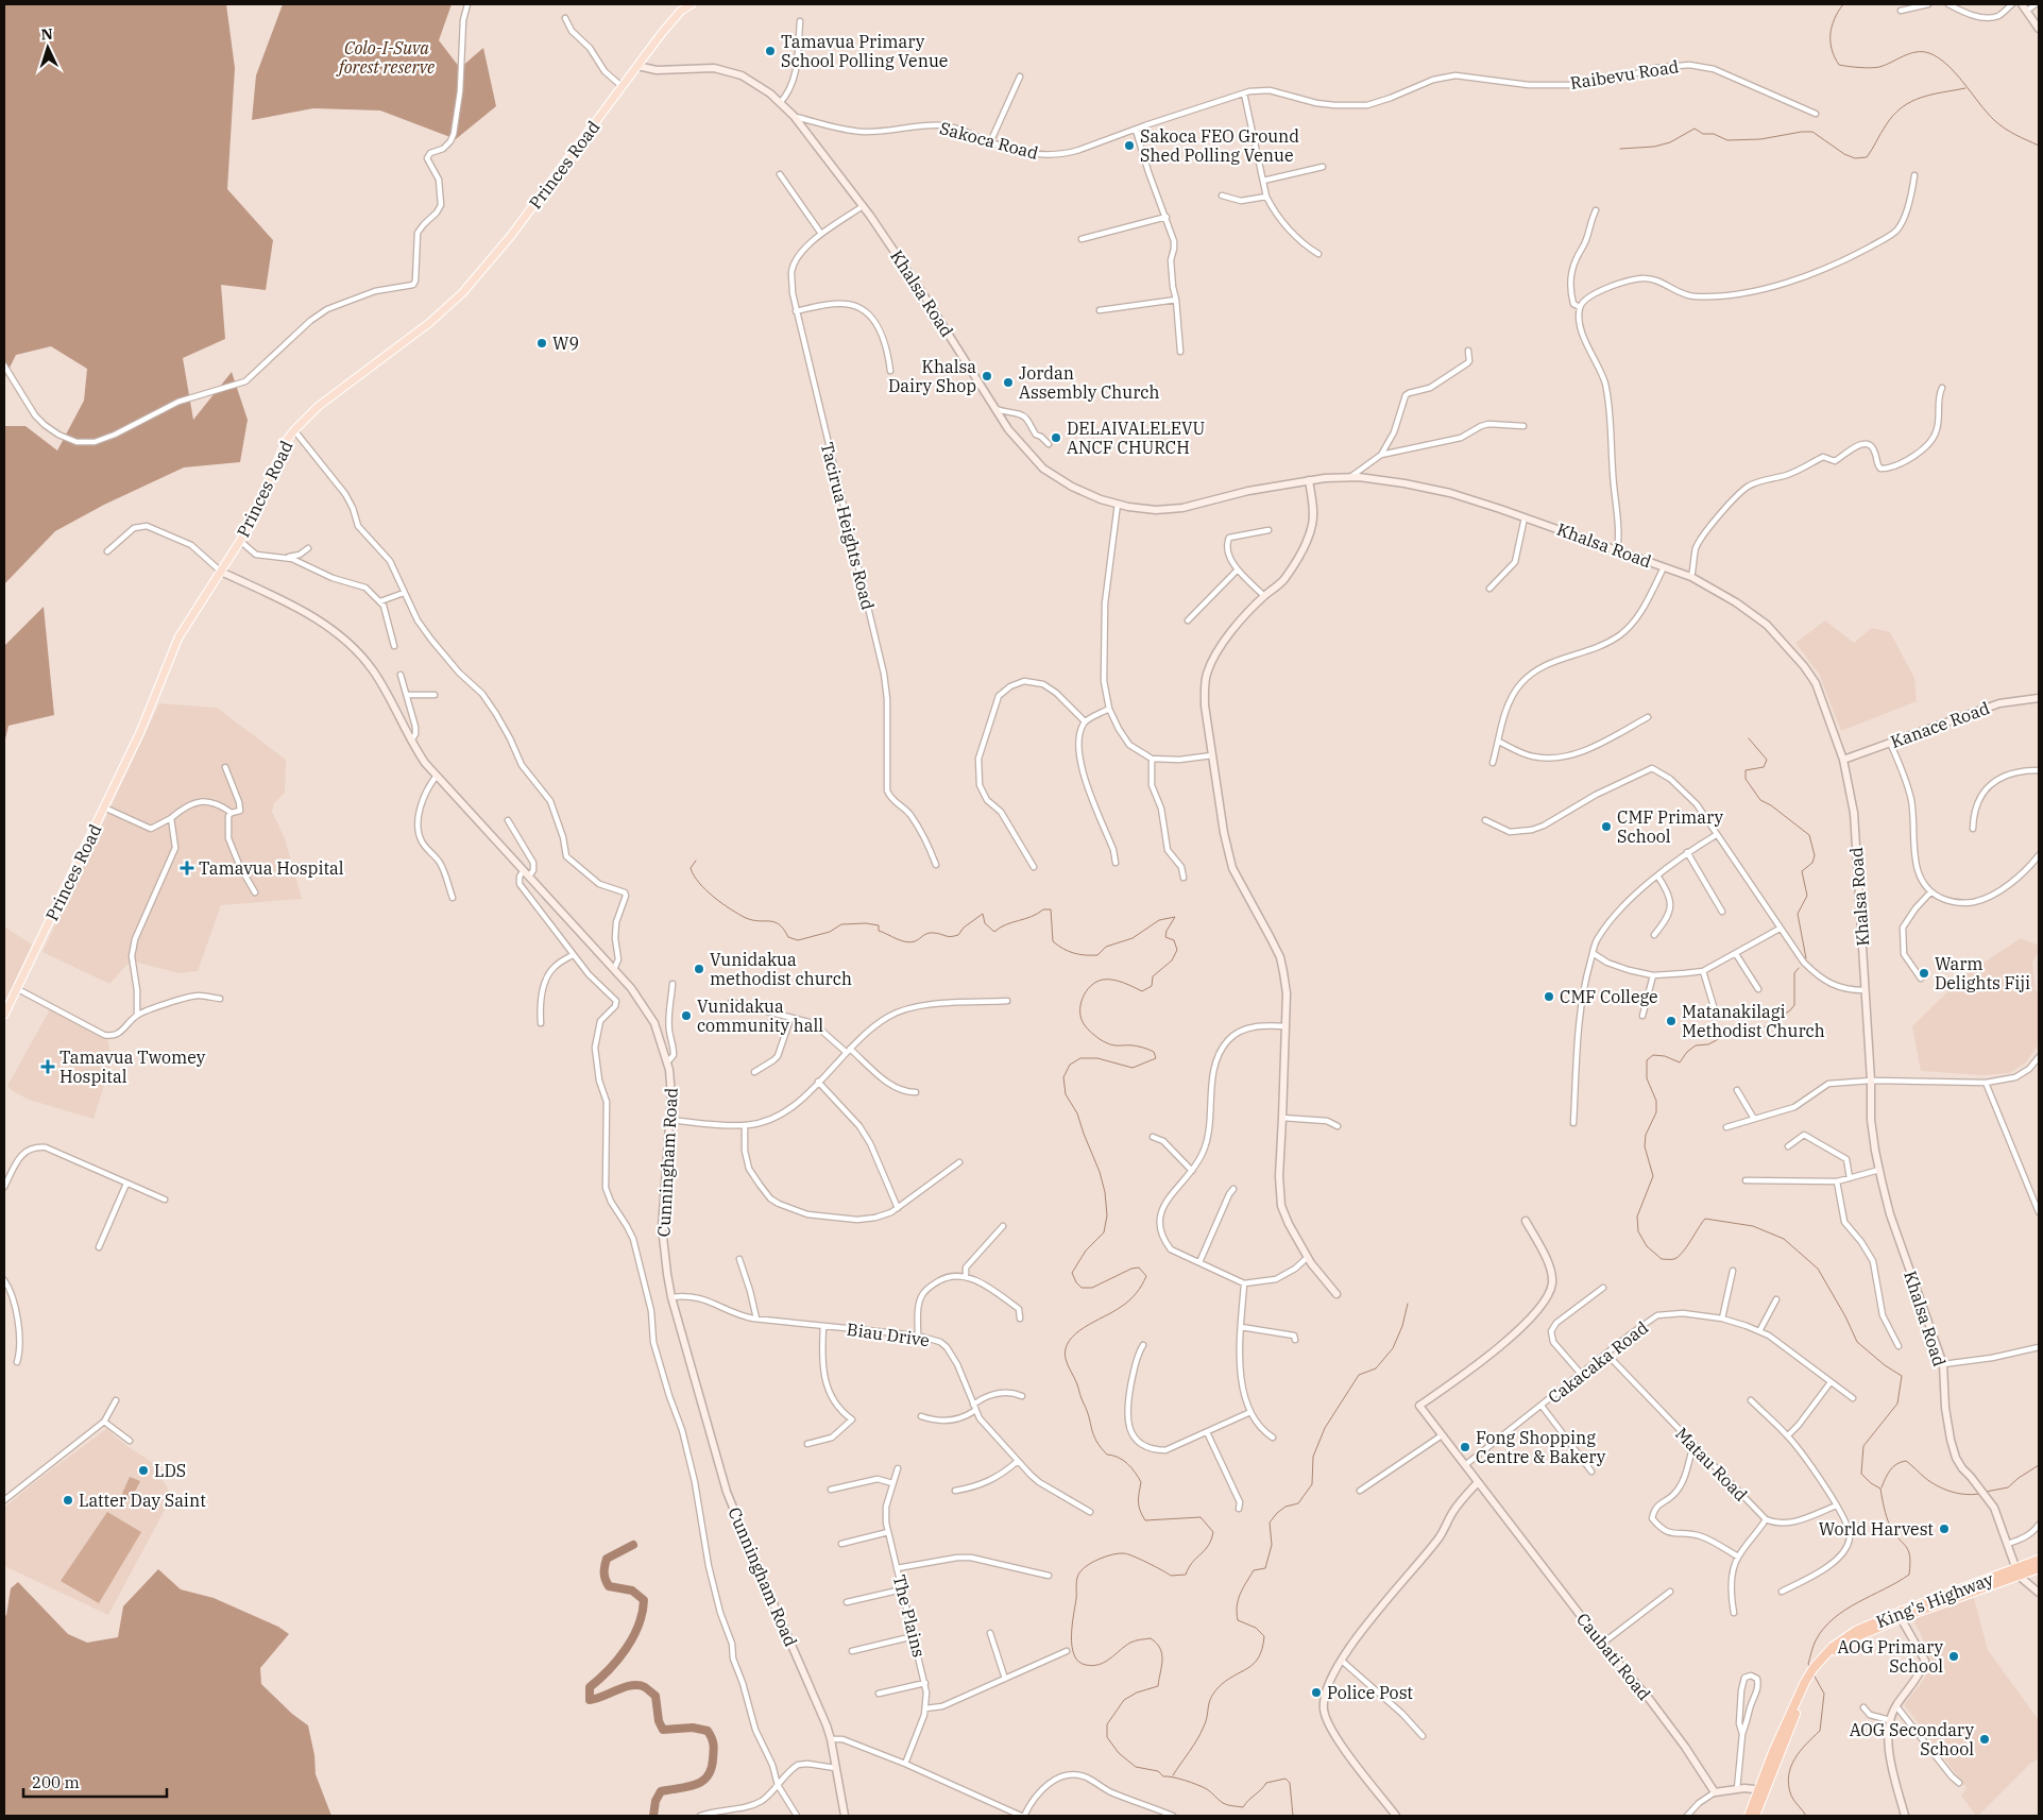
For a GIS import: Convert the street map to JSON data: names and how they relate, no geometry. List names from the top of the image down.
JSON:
{
  "streets": {
    "highway": ["King's Highway"],
    "main road": [
      "Princes Road",
      "Khalsa Road",
      "Kanace Road",
      "Cunningham Road",
      "Caubati Road"
    ],
    "street": [
      "Raibevu Road",
      "Sakoca Road",
      "Tacirua Heights Road",
      "Biau Drive",
      "Cakacaka Road",
      "Matau Road",
      "The Plains"
    ]
  },
  "crossings": [
    ["Raibevu Road", "Sakoca Road"],
    ["Sakoca Road", "Khalsa Road"],
    ["Princes Road", "Khalsa Road"],
    ["Princes Road", "Cunningham Road"],
    ["Khalsa Road", "Tacirua Heights Road"],
    ["Khalsa Road", "Kanace Road"],
    ["Khalsa Road", "King's Highway"],
    ["Cunningham Road", "Biau Drive"],
    ["Cakacaka Road", "Matau Road"],
    ["Cakacaka Road", "Caubati Road"]
  ],
  "parks": ["Colo-I-Suva forest reserve"],
  "places": {
    "other": [
      "Tamavua Primary School Polling Venue",
      "Sakoca FEO Ground Shed Polling Venue",
      "W9",
      "Khalsa Dairy Shop",
      "Jordan Assembly Church",
      "DELAIVALELEVU ANCF CHURCH",
      "CMF Primary School",
      "Vunidakua methodist church",
      "Warm Delights Fiji",
      "CMF College",
      "Vunidakua community hall",
      "Matanakilagi Methodist Church",
      "Fong Shopping Centre & Bakery",
      "LDS",
      "Latter Day Saint",
      "World Harvest",
      "AOG Primary School",
      "Police Post",
      "AOG Secondary School"
    ],
    "health": ["Tamavua Hospital", "Tamavua Twomey Hospital"]
  },
  "scale_bar": "200 m",
  "north": "top"
}
